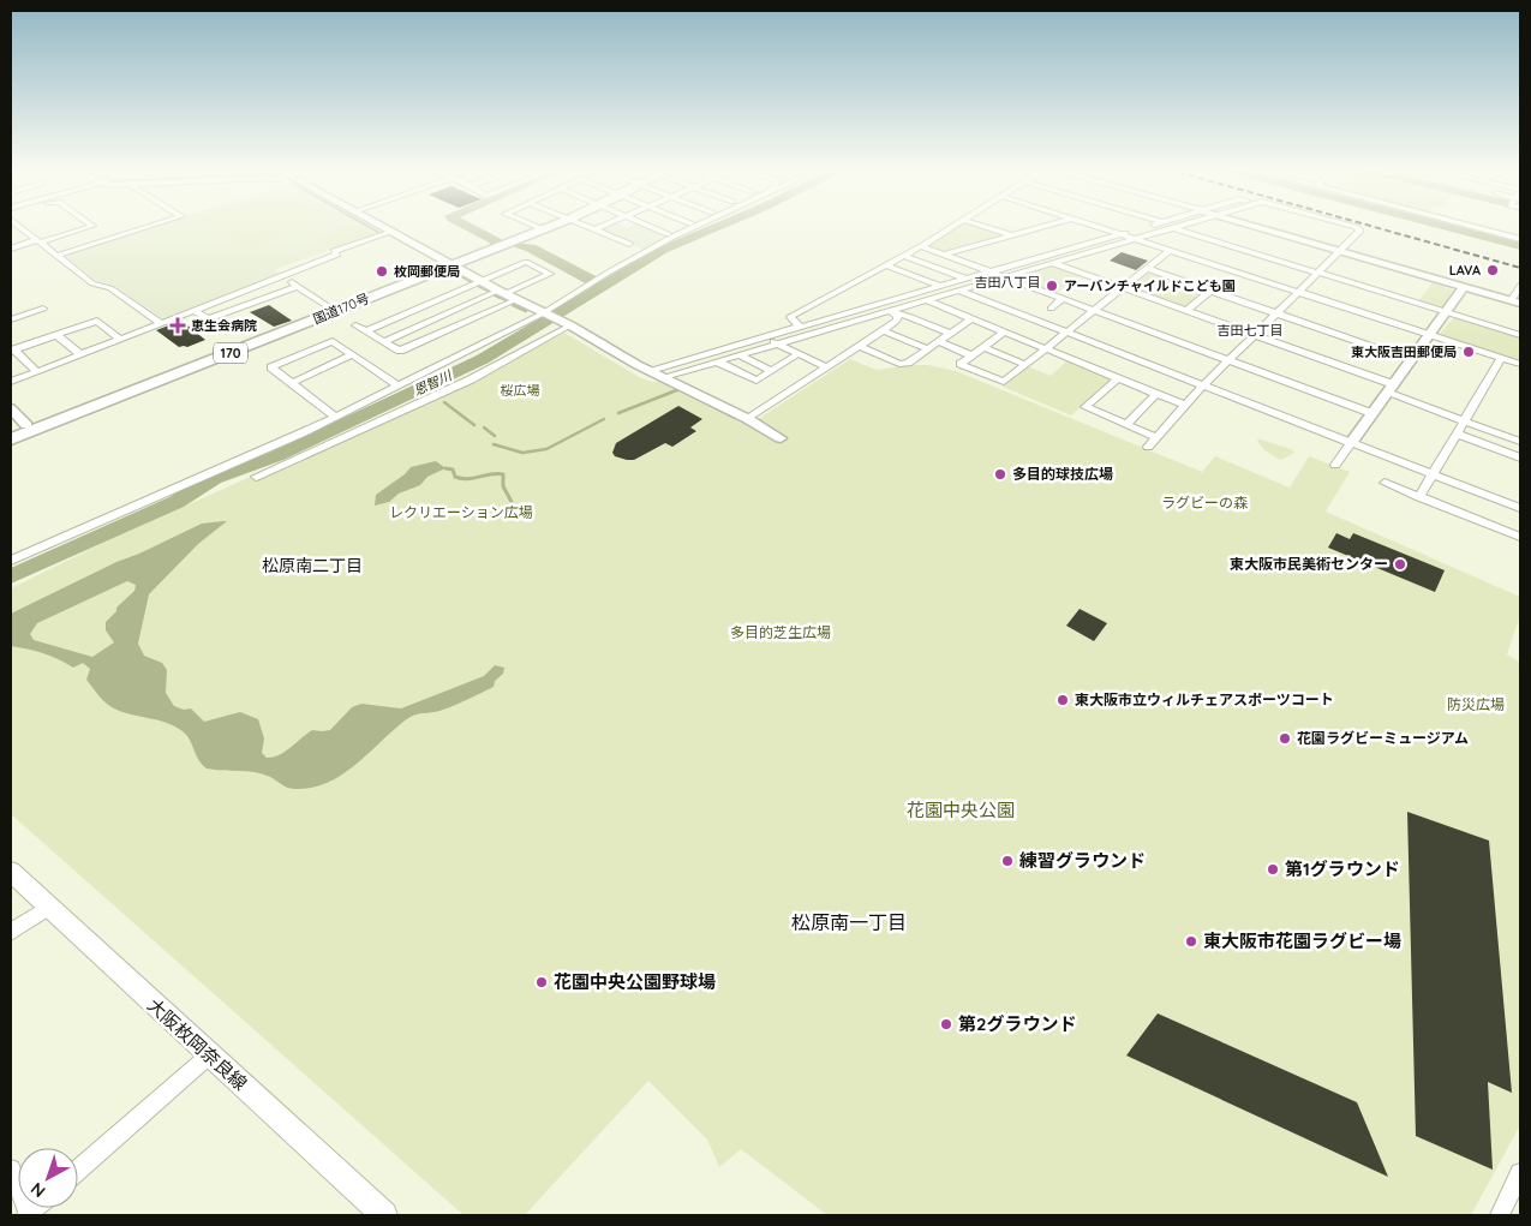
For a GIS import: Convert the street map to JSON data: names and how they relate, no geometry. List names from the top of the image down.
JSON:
{
  "streets": {
    "highway": ["国道170号", "170"],
    "main road": ["大阪枚岡奈良線"]
  },
  "crossings": [
    ["国道170号", "170"]
  ],
  "districts": [
    "吉田八丁目",
    "吉田七丁目",
    "松原南二丁目",
    "松原南一丁目"
  ],
  "water": ["恩智川"],
  "parks": [
    "桜広場",
    "ラグビーの森",
    "レクリエーション広場",
    "多目的芝生広場",
    "防災広場",
    "花園中央公園"
  ],
  "places": {
    "other": [
      "LAVA",
      "枚岡郵便局",
      "アーバンチャイルドこども園",
      "東大阪吉田郵便局",
      "多目的球技広場",
      "東大阪市民美術センター",
      "東大阪市立ウィルチェアスポーツコート",
      "花園ラグビーミュージアム",
      "練習グラウンド",
      "第1グラウンド",
      "東大阪市花園ラグビー場",
      "花園中央公園野球場",
      "第2グラウンド"
    ],
    "health": ["恵生会病院"]
  },
  "north": "bottom left"
}
